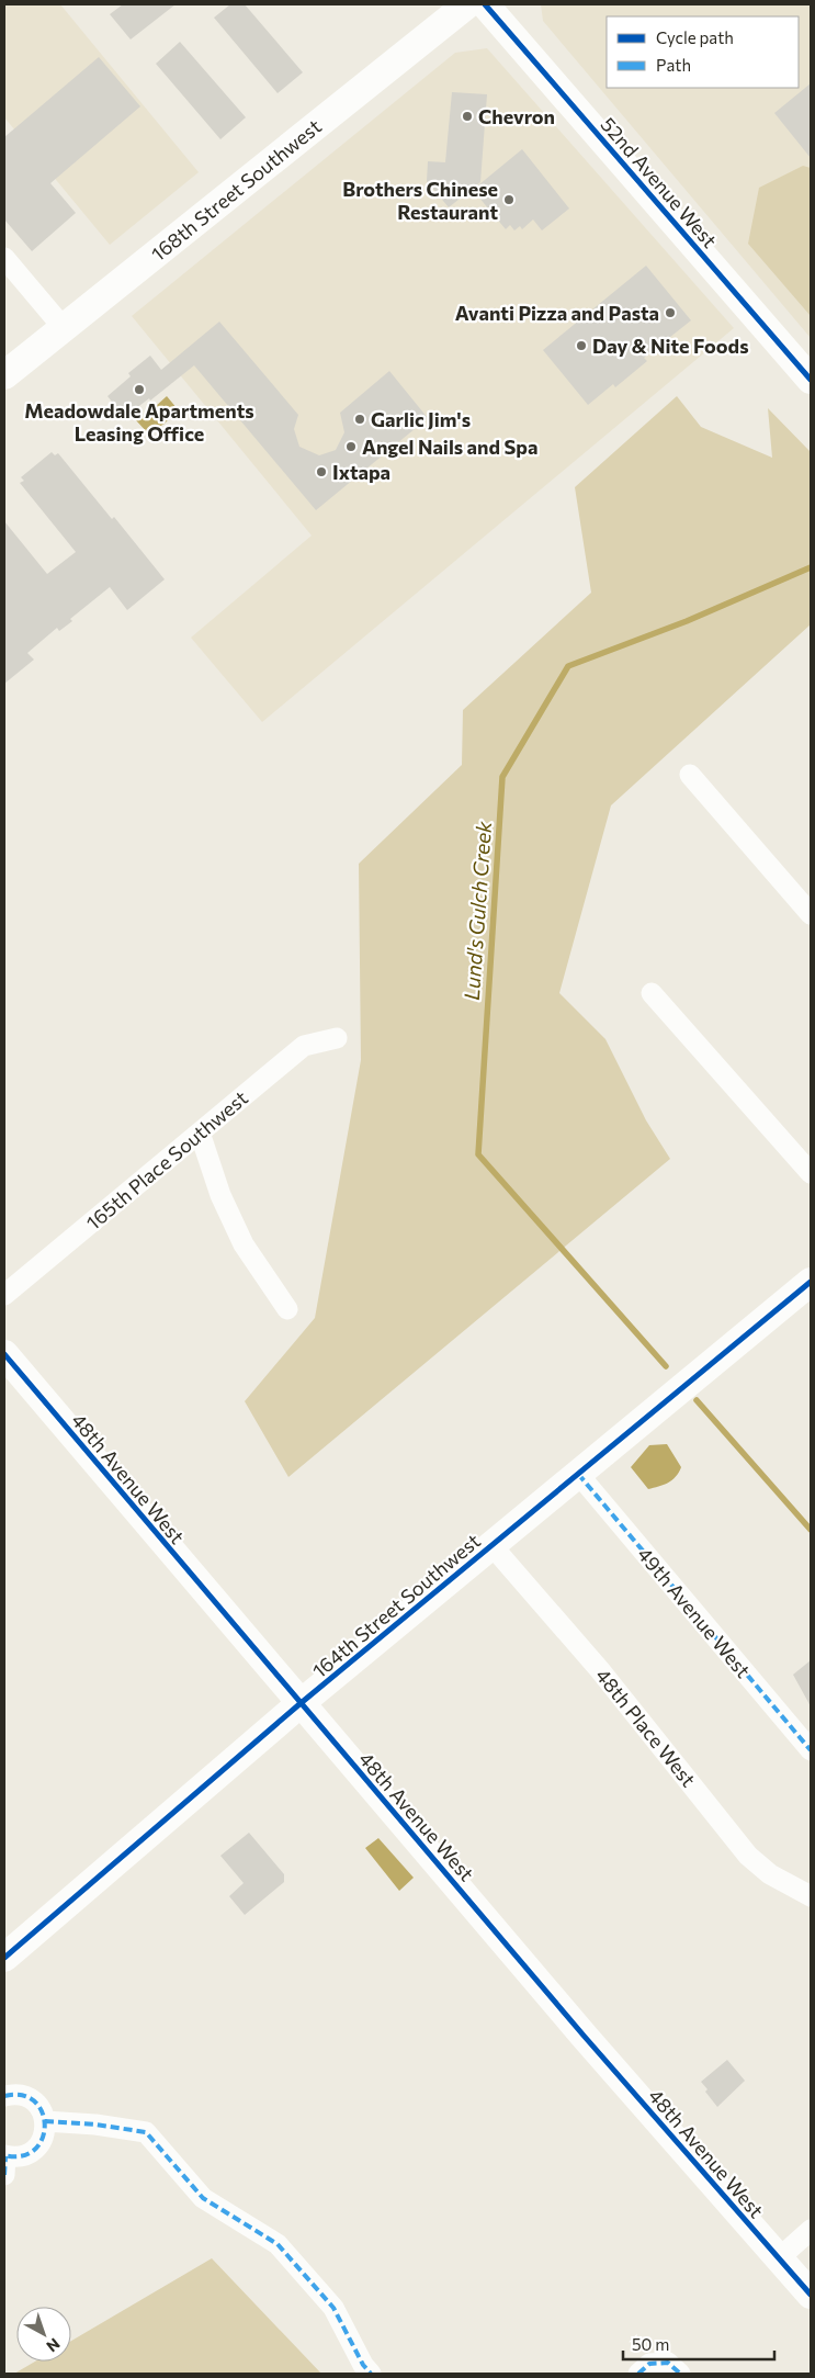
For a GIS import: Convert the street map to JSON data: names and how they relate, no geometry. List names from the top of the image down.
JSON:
{
  "streets": {
    "street": [
      "52nd Avenue West",
      "168th Street Southwest",
      "165th Place Southwest",
      "48th Avenue West",
      "164th Street Southwest",
      "49th Avenue West",
      "48th Place West"
    ]
  },
  "crossings": [
    ["48th Avenue West", "164th Street Southwest"],
    ["164th Street Southwest", "49th Avenue West"],
    ["164th Street Southwest", "48th Place West"]
  ],
  "water": ["Lund's Gulch Creek"],
  "places": [
    "Chevron",
    "Brothers Chinese Restaurant",
    "Avanti Pizza and Pasta",
    "Day & Nite Foods",
    "Meadowdale Apartments Leasing Office",
    "Garlic Jim's",
    "Angel Nails and Spa",
    "Ixtapa"
  ],
  "legend": ["Cycle path", "Path"],
  "scale_bar": "50 m",
  "north": "bottom right"
}
